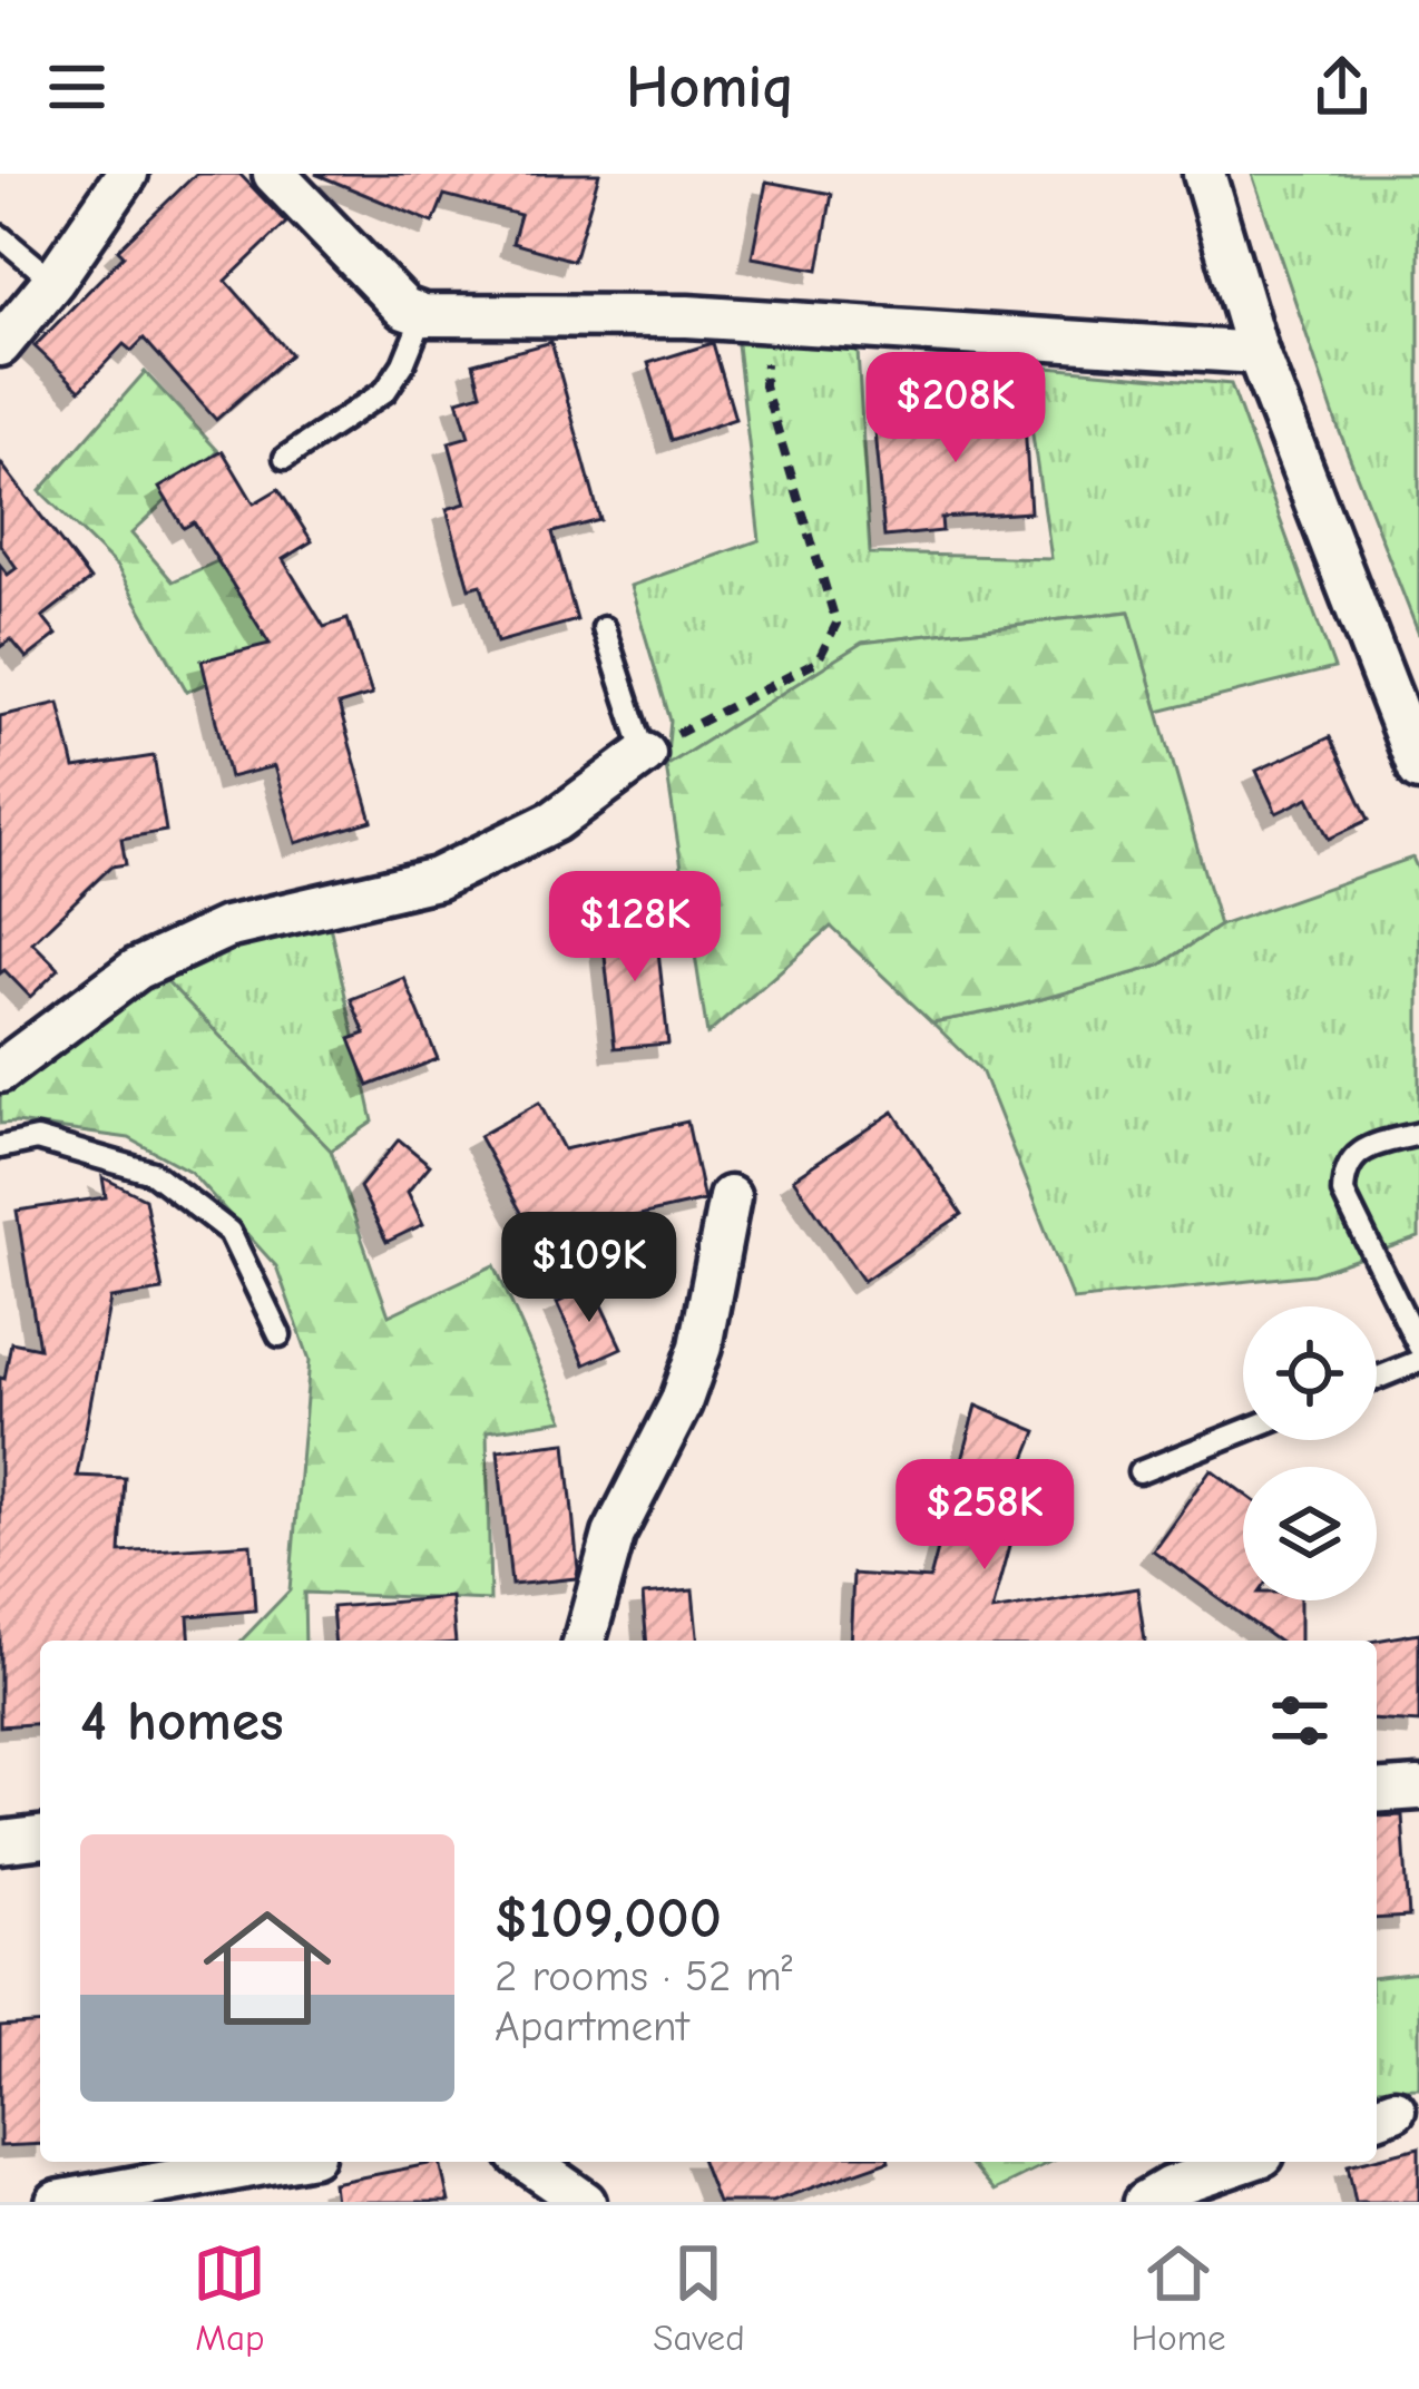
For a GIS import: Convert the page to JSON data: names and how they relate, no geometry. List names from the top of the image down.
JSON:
{
  "page": {
    "header": "Homiq",
    "price": [
      "$208K",
      "$128K",
      "$109K",
      "$258K"
    ],
    "heading": "4 homes",
    "list": [
      {
        "name": "$109,000",
        "note": "2 rooms · 52 m² · Apartment"
      }
    ],
    "tabs": ["Map", "Saved", "Home"]
  }
}
